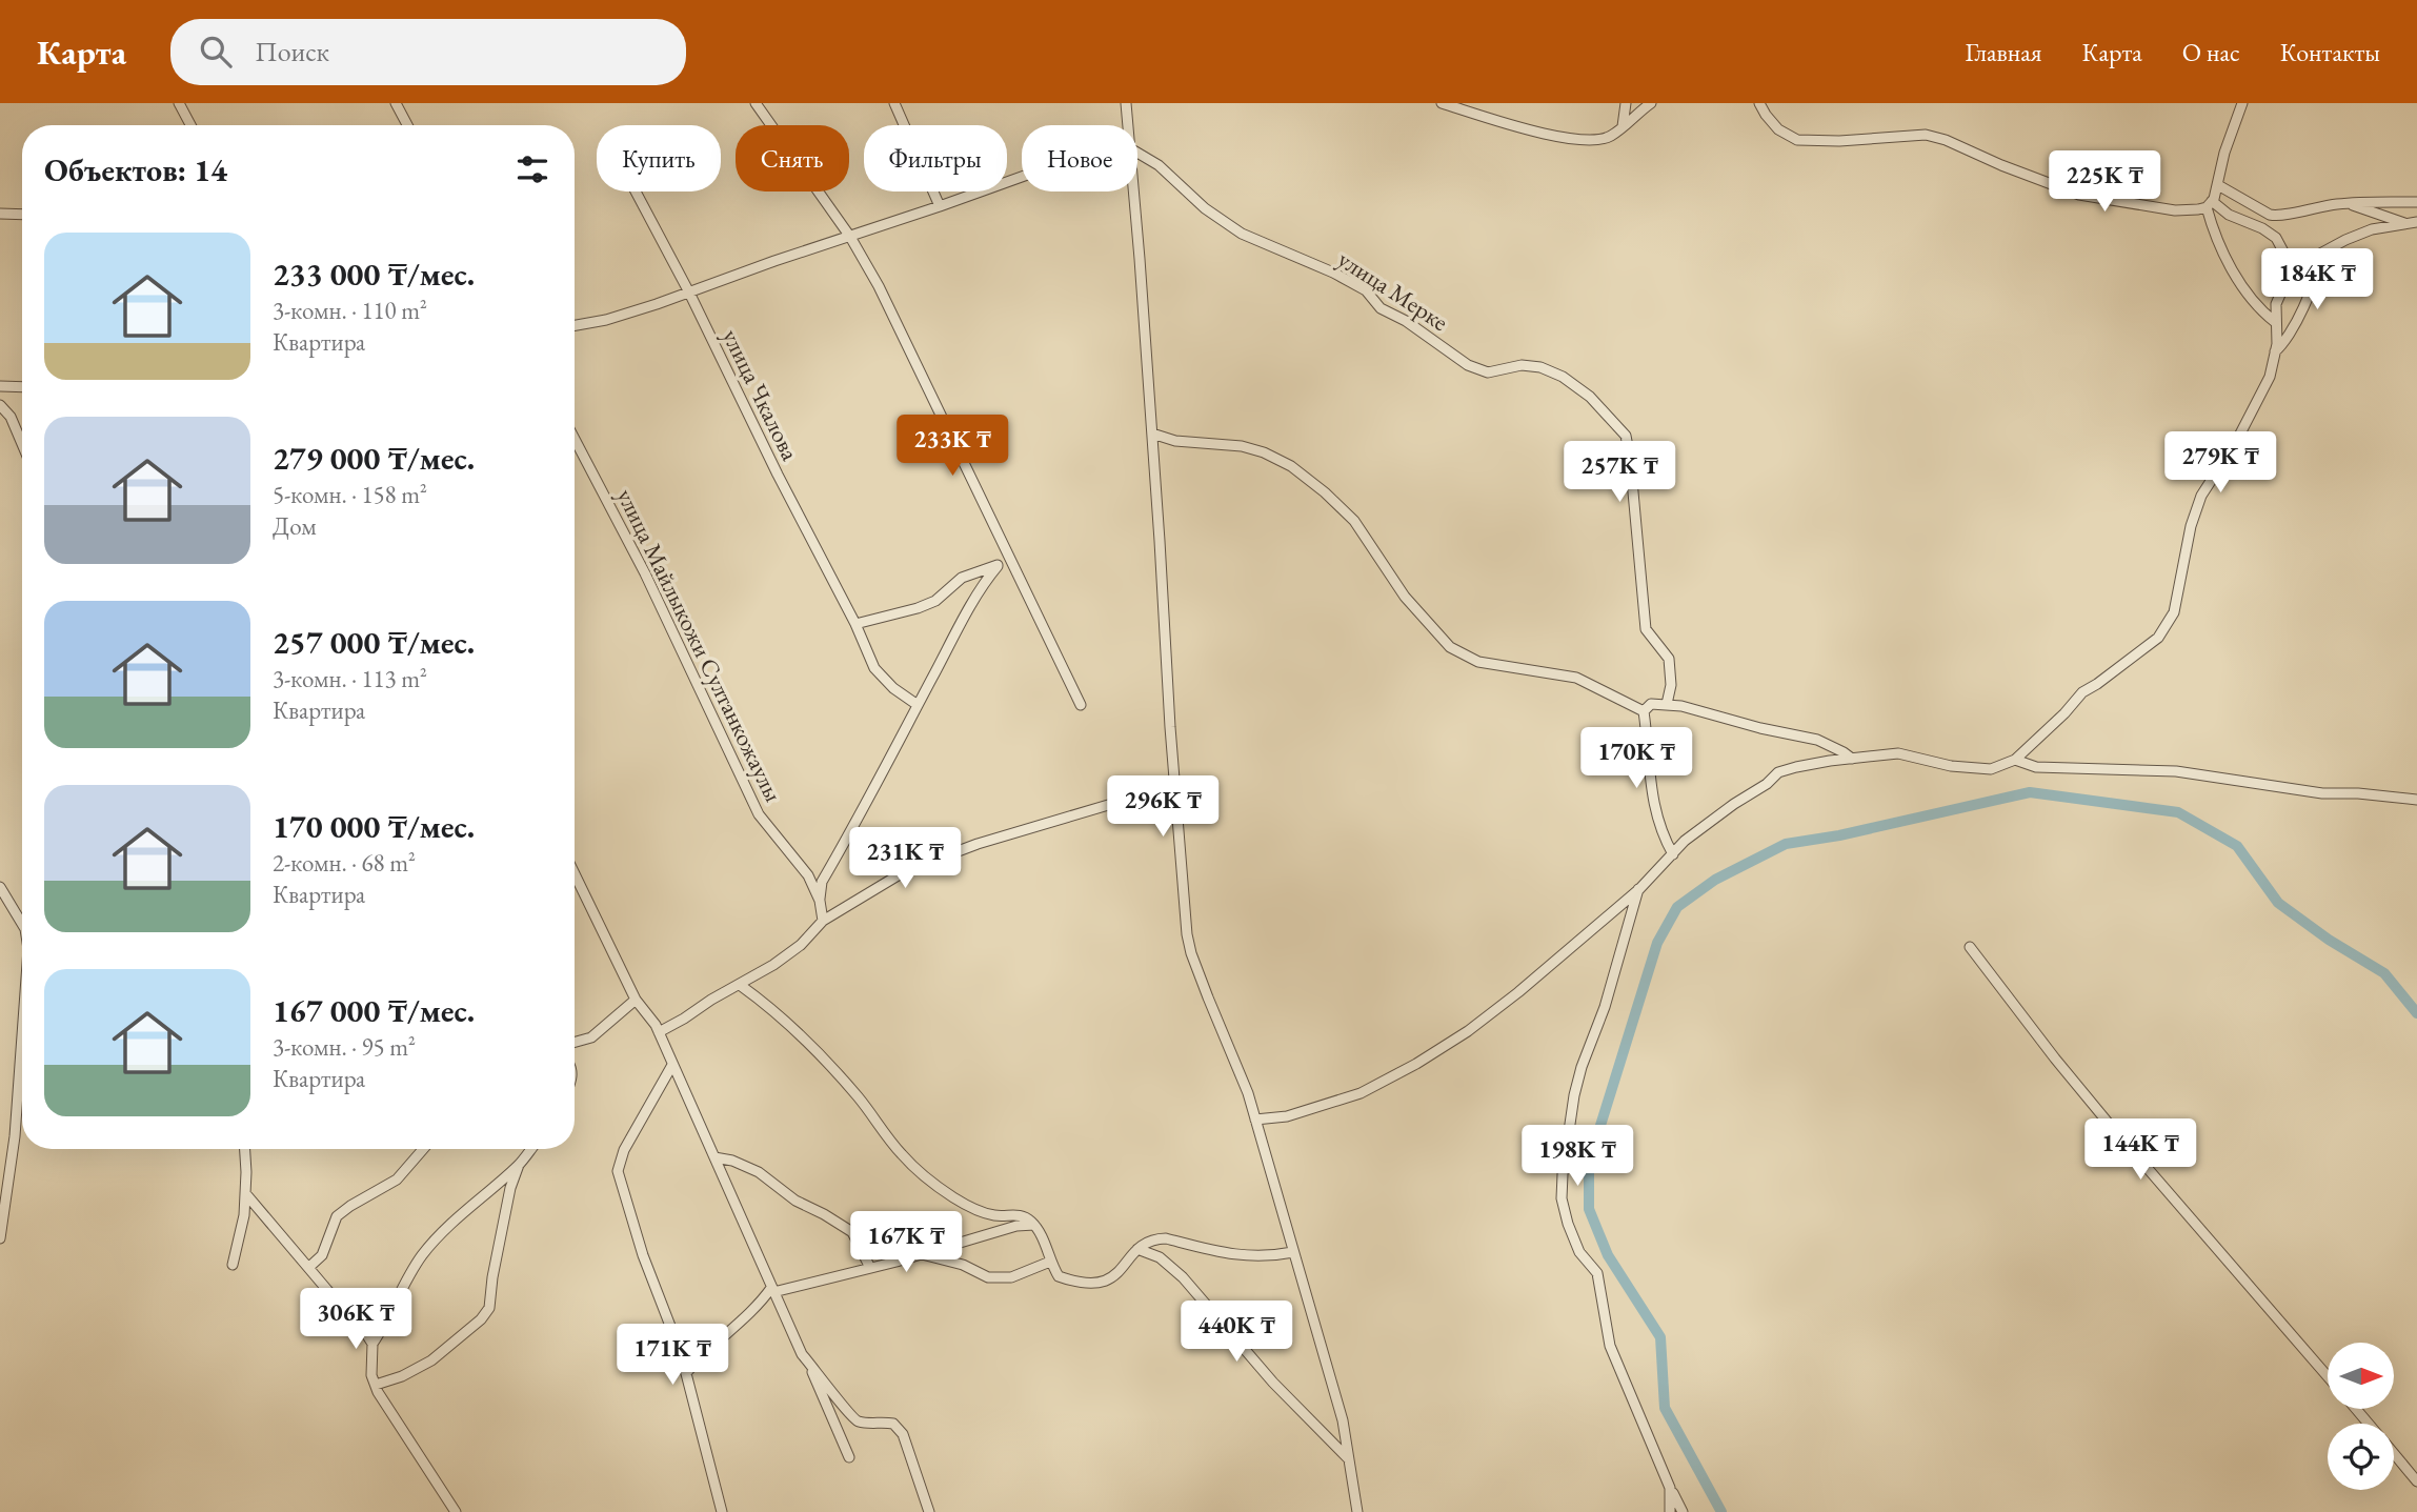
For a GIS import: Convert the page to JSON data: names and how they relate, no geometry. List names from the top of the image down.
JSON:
{
  "streets": {
    "street": ["улица Мерке", "улица Чкалова", "улица Майлыкожи Султанкожаулы"]
  },
  "north": "right",
  "page": {
    "header": "Карта",
    "search": "Поиск",
    "nav": [
      "Главная",
      "Карта",
      "О нас",
      "Контакты"
    ],
    "chip": [
      "Купить",
      "Снять",
      "Фильтры",
      "Новое"
    ],
    "heading": "Объектов: 14",
    "price": [
      "225K ₸",
      "184K ₸",
      "233K ₸",
      "279K ₸",
      "257K ₸",
      "170K ₸",
      "296K ₸",
      "231K ₸",
      "144K ₸",
      "198K ₸",
      "167K ₸",
      "306K ₸",
      "440K ₸",
      "171K ₸"
    ],
    "list": [
      {
        "name": "233 000 ₸/мес.",
        "note": "3-комн. · 110 m² · Квартира"
      },
      {
        "name": "279 000 ₸/мес.",
        "note": "5-комн. · 158 m² · Дом"
      },
      {
        "name": "257 000 ₸/мес.",
        "note": "3-комн. · 113 m² · Квартира"
      },
      {
        "name": "170 000 ₸/мес.",
        "note": "2-комн. · 68 m² · Квартира"
      },
      {
        "name": "167 000 ₸/мес.",
        "note": "3-комн. · 95 m² · Квартира"
      }
    ]
  }
}
